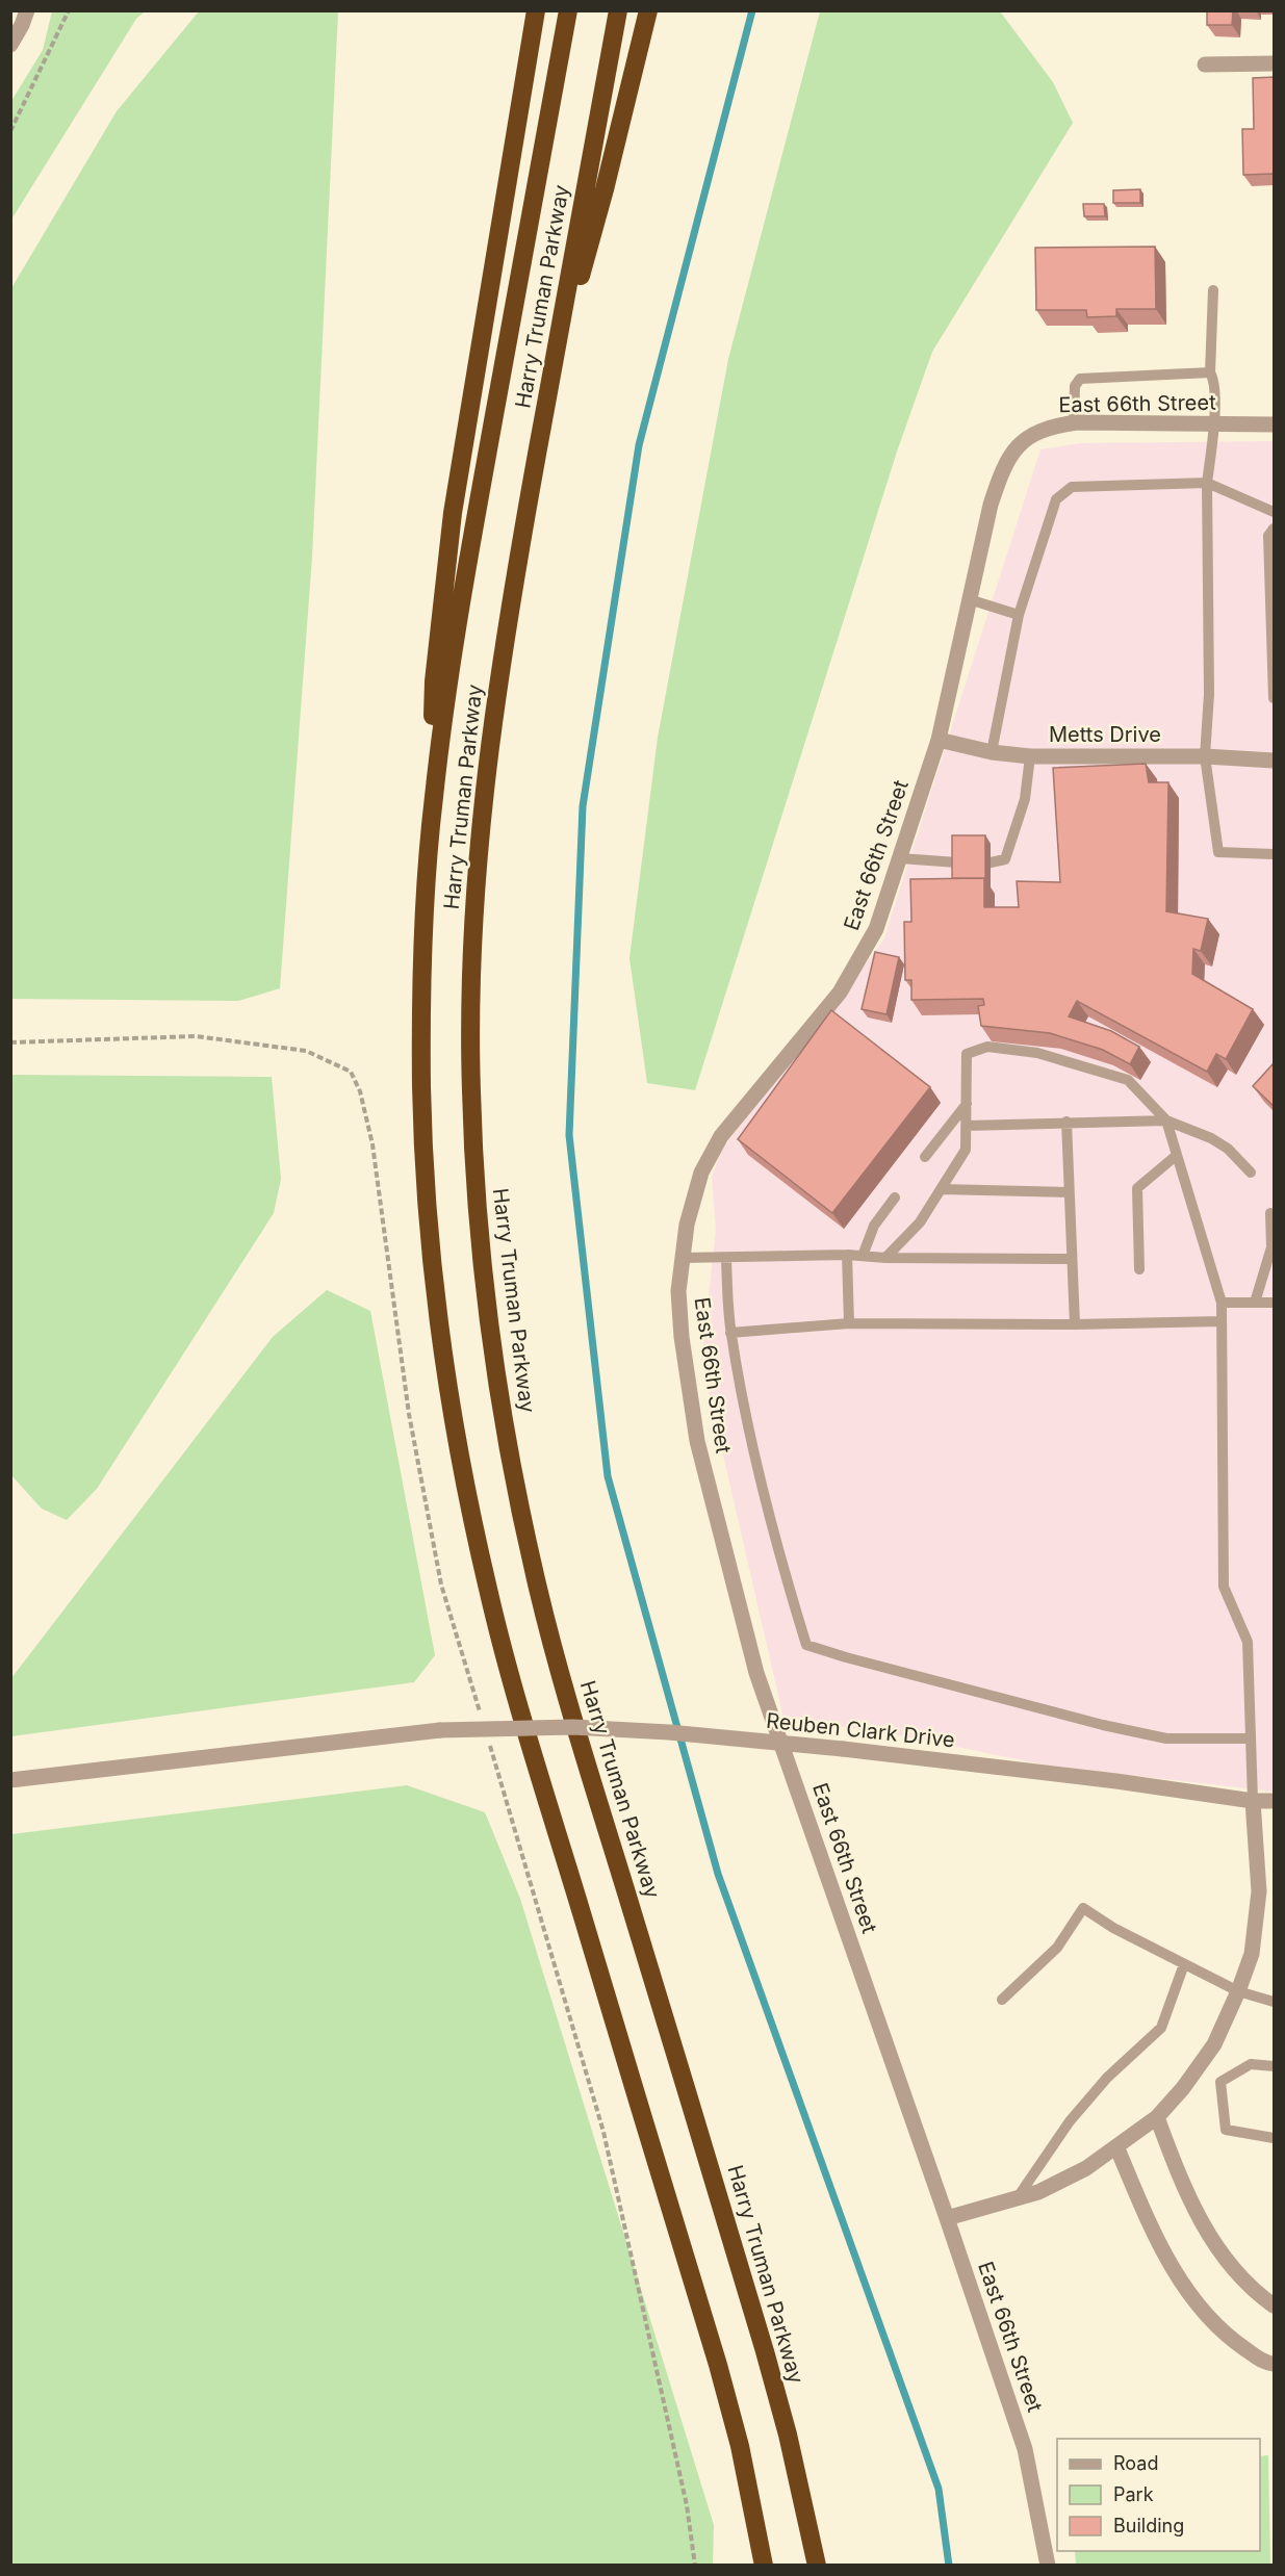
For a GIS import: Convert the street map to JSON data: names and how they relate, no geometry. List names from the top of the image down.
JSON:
{
  "streets": {
    "highway": ["Harry Truman Parkway"],
    "street": ["East 66th Street", "Metts Drive", "Reuben Clark Drive"]
  },
  "crossings": [
    ["East 66th Street", "Metts Drive"]
  ],
  "legend": ["Road", "Park", "Building"]
}
